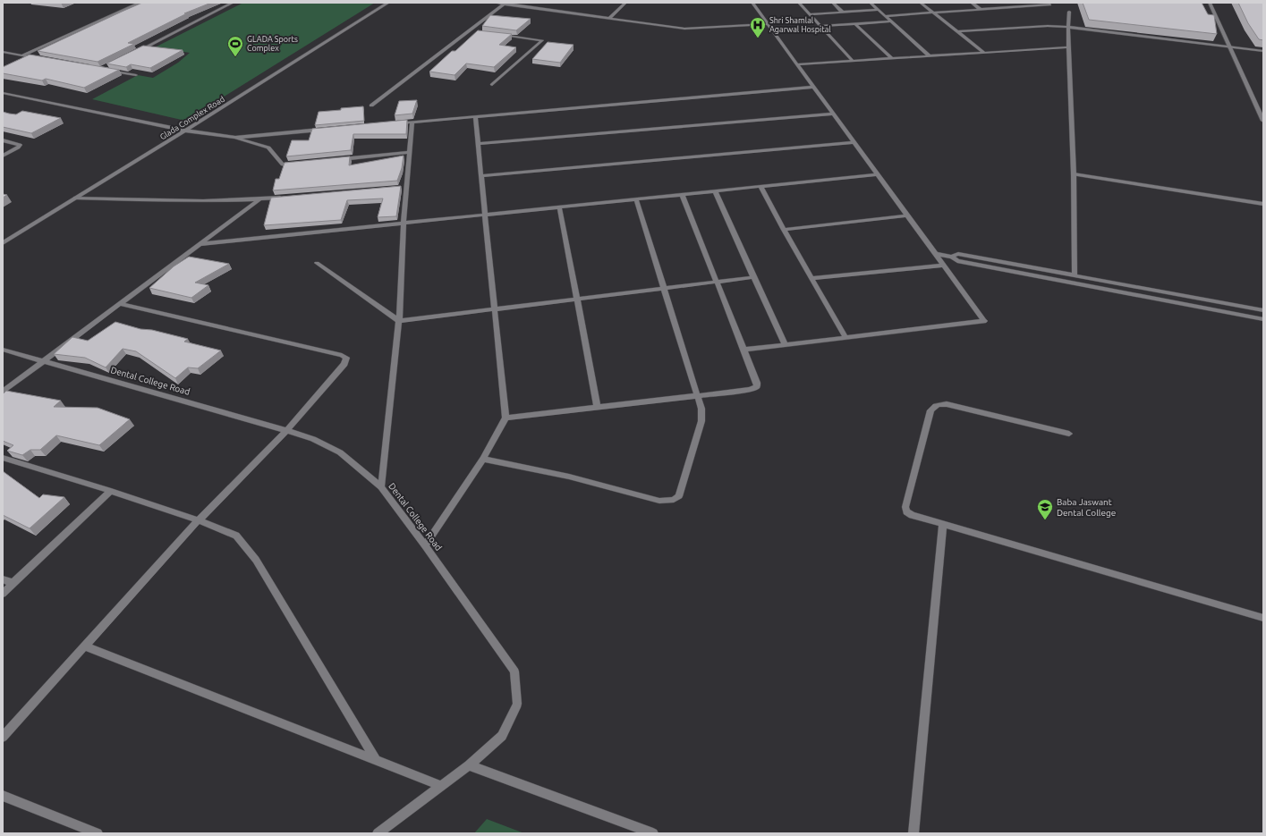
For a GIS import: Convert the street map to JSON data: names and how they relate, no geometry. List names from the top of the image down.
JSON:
{
  "streets": {
    "street": ["Glada Complex Road", "Dental College Road"]
  },
  "places": {
    "hospital": ["Shri Shamlal Agarwal Hospital"],
    "sports": ["GLADA Sports Complex"],
    "school or university": ["Baba Jaswant Dental College"]
  }
}
